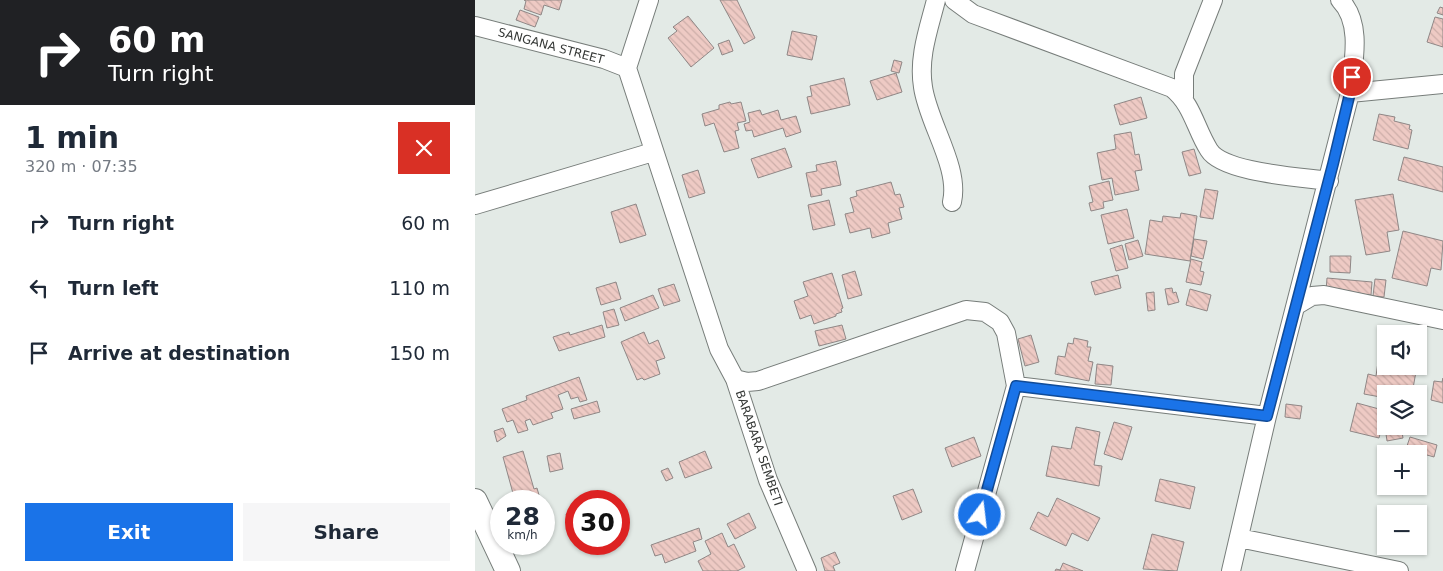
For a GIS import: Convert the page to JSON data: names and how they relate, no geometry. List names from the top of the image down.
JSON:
{
  "streets": {
    "street": ["SANGANA STREET", "BARABARA SEMBETI"]
  },
  "crossings": [
    ["SANGANA STREET", "BARABARA SEMBETI"]
  ],
  "page": {
    "turn": ["60 m", "Turn right"],
    "heading": ["1 min", "320 m · 07:35"],
    "list": [
      {
        "name": "Turn right",
        "value": "60 m"
      },
      {
        "name": "Turn left",
        "value": "110 m"
      },
      {
        "name": "Arrive at destination",
        "value": "150 m"
      }
    ],
    "map_buttons": ["+", "−"],
    "speed": "28 km/h",
    "limit": "30",
    "buttons": ["Exit", "Share"]
  }
}
